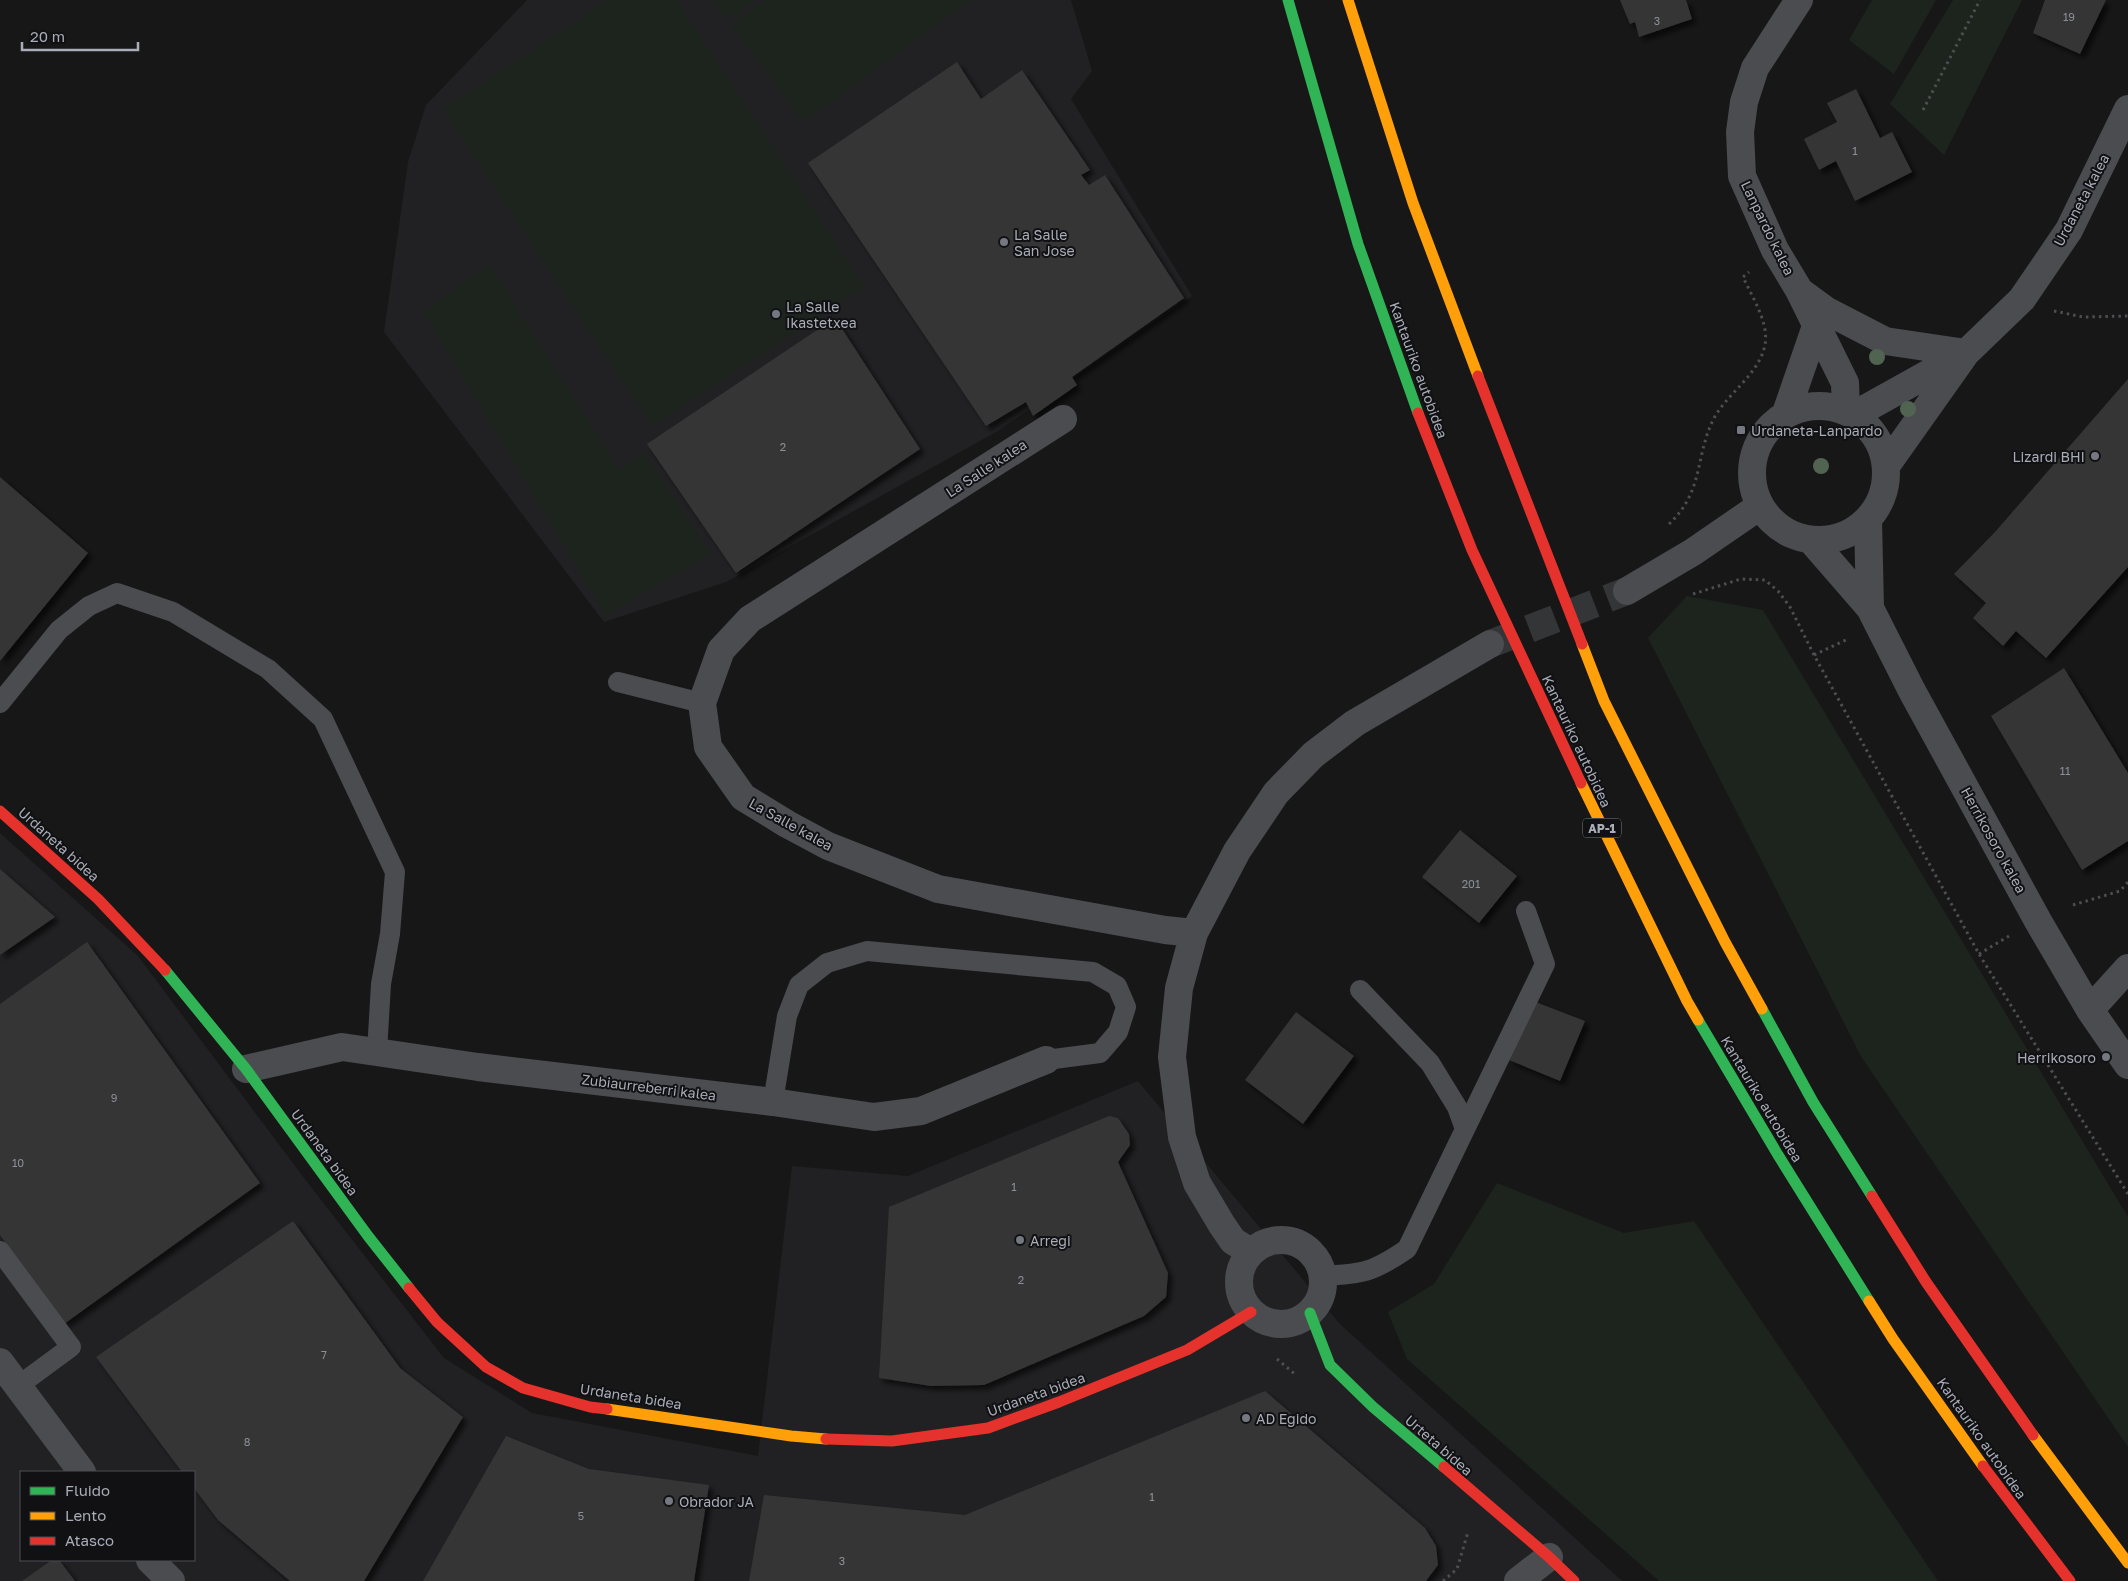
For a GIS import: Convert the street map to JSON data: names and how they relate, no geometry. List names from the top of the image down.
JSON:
{
  "streets": {
    "main road": [
      "Kantauriko autobidea",
      "AP-1",
      "Urdaneta bidea",
      "Urteta bidea"
    ],
    "street": [
      "Urdaneta kalea",
      "Lanpardo kalea",
      "La Salle kalea",
      "Herrikosoro kalea",
      "Zubiaurreberri kalea"
    ]
  },
  "crossings": [
    ["Urdaneta kalea", "Lanpardo kalea"],
    ["Urdaneta kalea", "Herrikosoro kalea"],
    ["Lanpardo kalea", "Herrikosoro kalea"],
    ["Urdaneta bidea", "Zubiaurreberri kalea"],
    ["Urdaneta bidea", "Urteta bidea"]
  ],
  "places": {
    "other": [
      "La Salle San Jose",
      "La Salle Ikastetxea",
      "Lizardi BHI",
      "Herrikosoro",
      "Arregi",
      "AD Egido",
      "Obrador JA"
    ],
    "transit": ["Urdaneta-Lanpardo"]
  },
  "house_numbers": [
    "19",
    "3",
    "1",
    "2",
    "11",
    "201",
    "9",
    "10",
    "1",
    "2",
    "7",
    "8",
    "1",
    "5",
    "3"
  ],
  "legend": ["Fluido", "Lento", "Atasco"],
  "scale_bar": "20 m"
}
